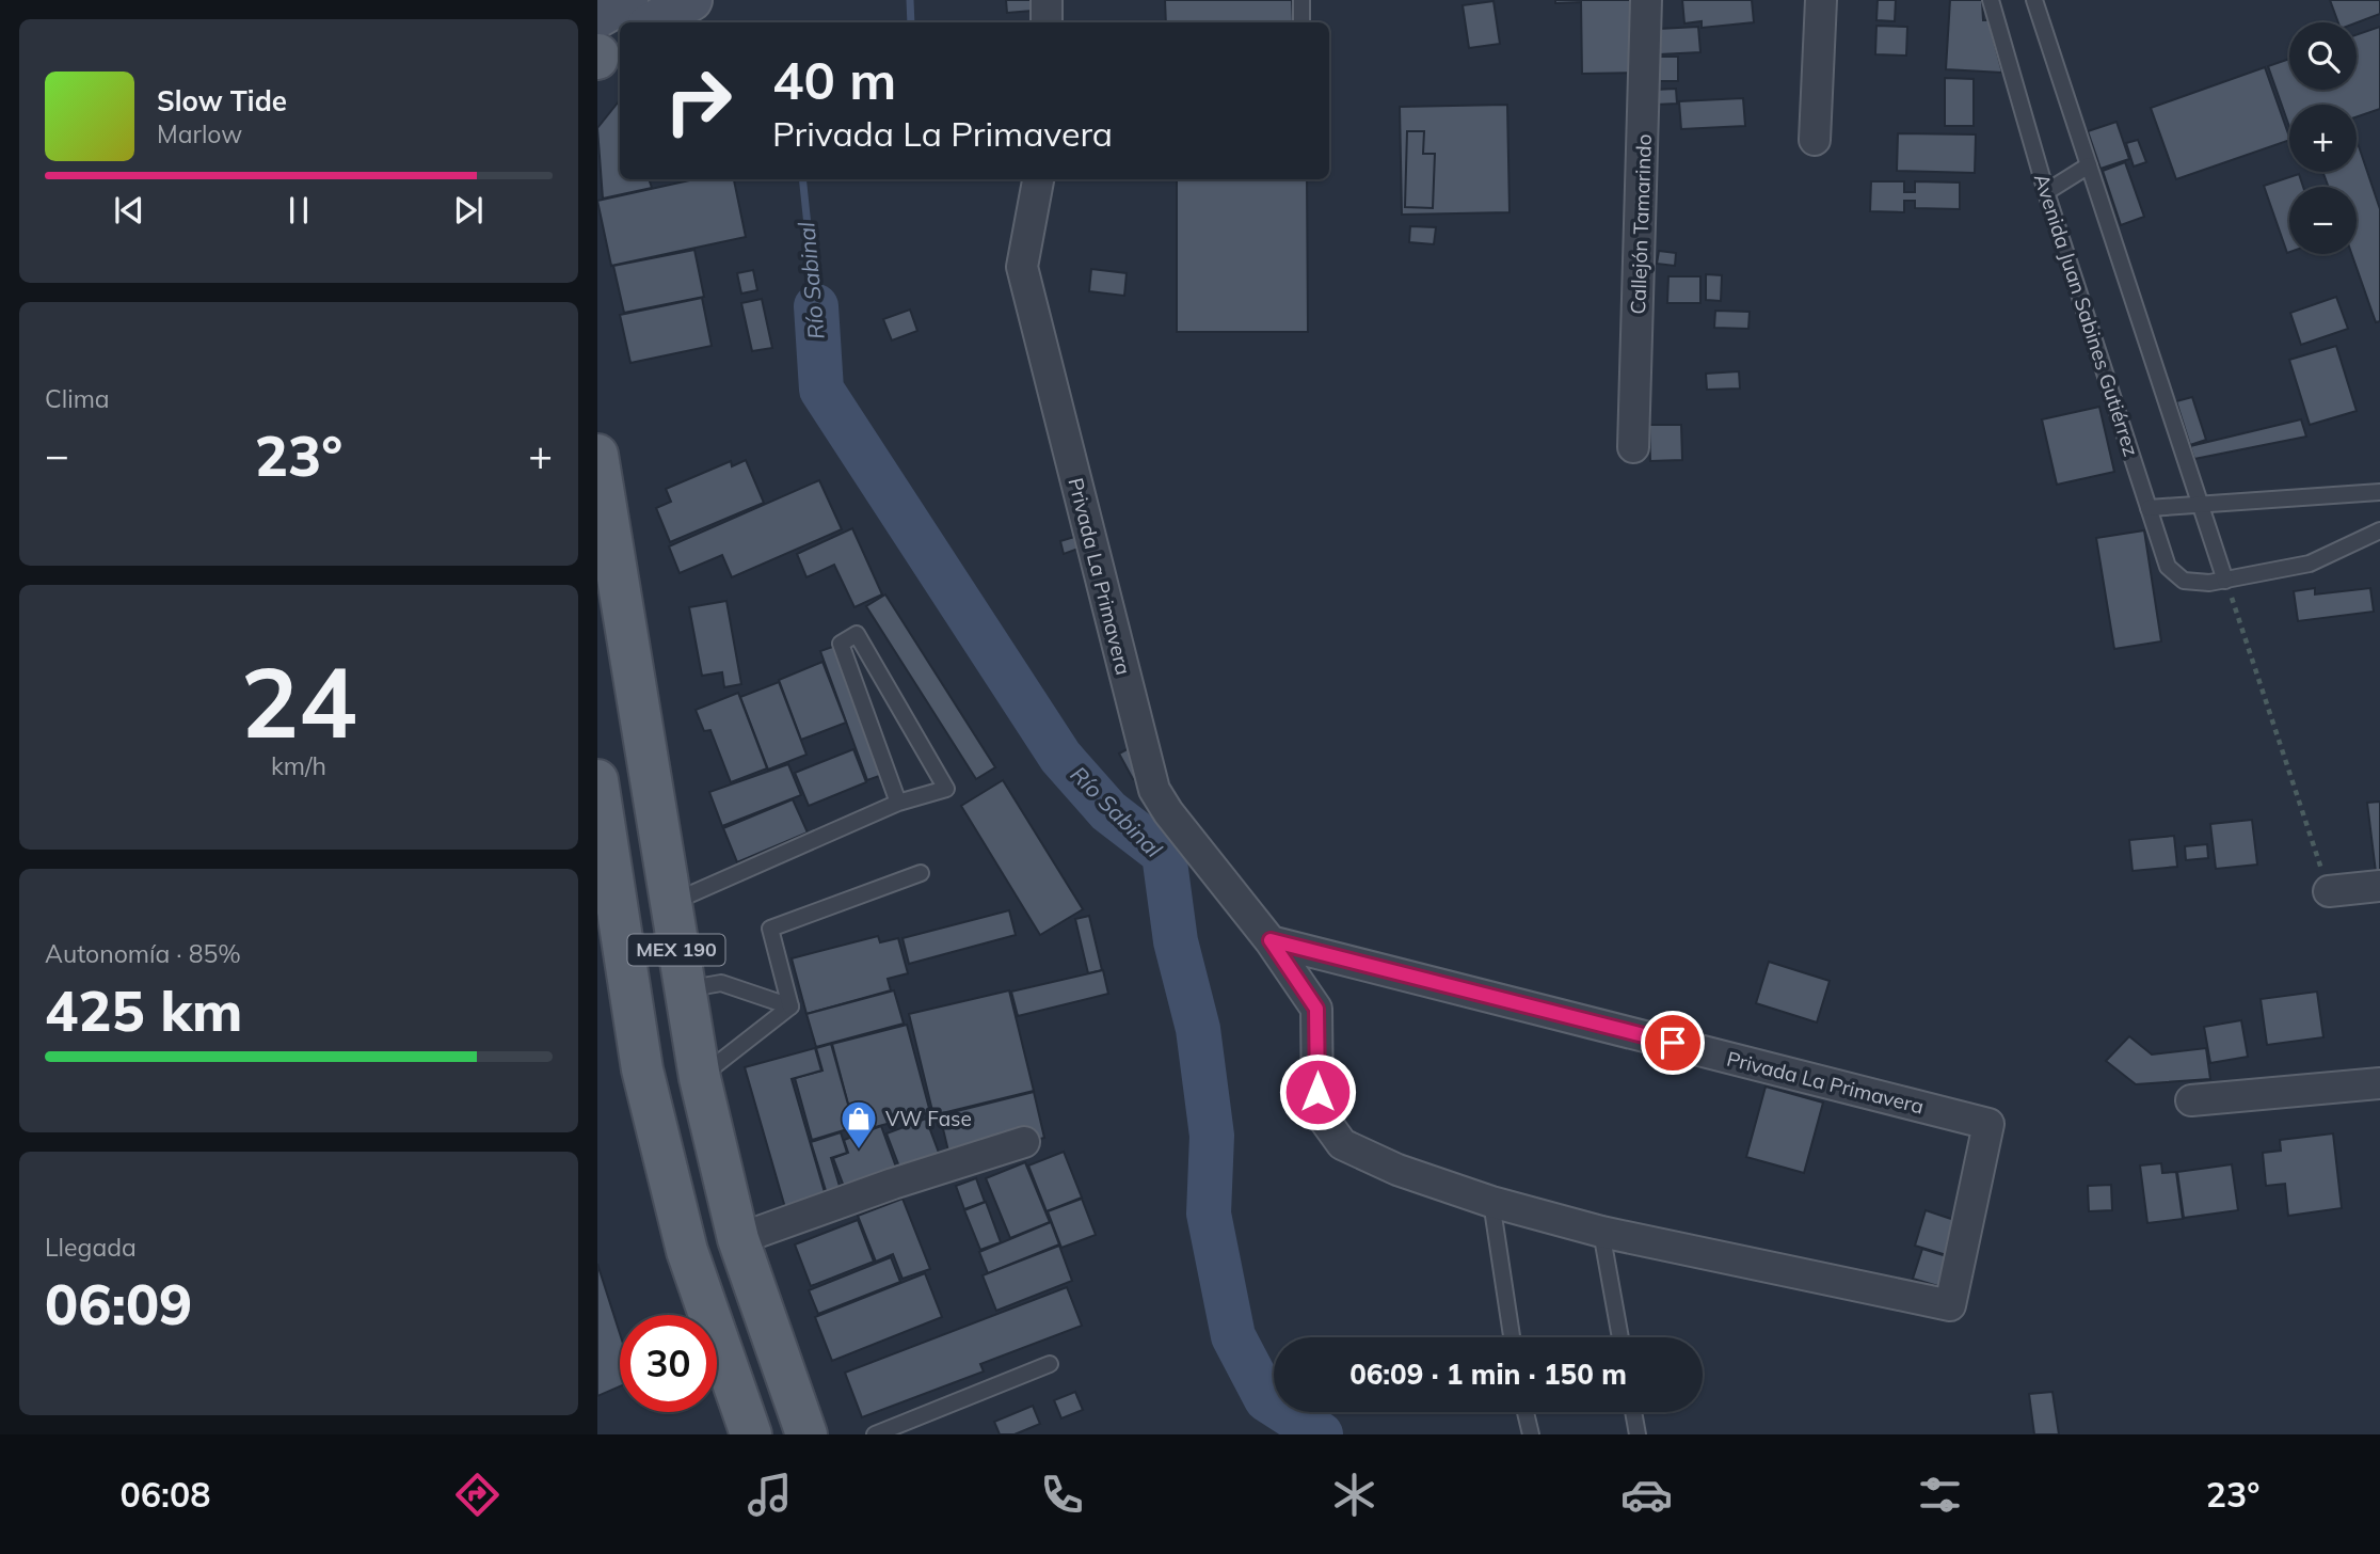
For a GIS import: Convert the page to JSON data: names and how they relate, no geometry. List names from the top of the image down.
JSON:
{
  "streets": {
    "main road": ["MEX 190"],
    "street": ["Callejón Tamarindo", "Privada La Primavera"],
    "lane": ["Avenida Juan Sabines Gutiérrez"]
  },
  "water": ["Río Sabinal"],
  "places": {
    "shop": ["VW Fase"]
  },
  "page": {
    "map_buttons": ["+", "−"],
    "turn": ["40 m", "Privada La Primavera"],
    "song": ["Slow Tide", "Marlow"],
    "tile": [
      "Clima",
      ["24", "km/h"],
      ["Autonomía · 85%", "425 km"],
      ["Llegada", "06:09"]
    ],
    "heat": ["−", "23°", "+"],
    "limit": "30",
    "trip": "06:09 · 1 min · 150 m",
    "tabs": ["06:08", "23°"]
  }
}
